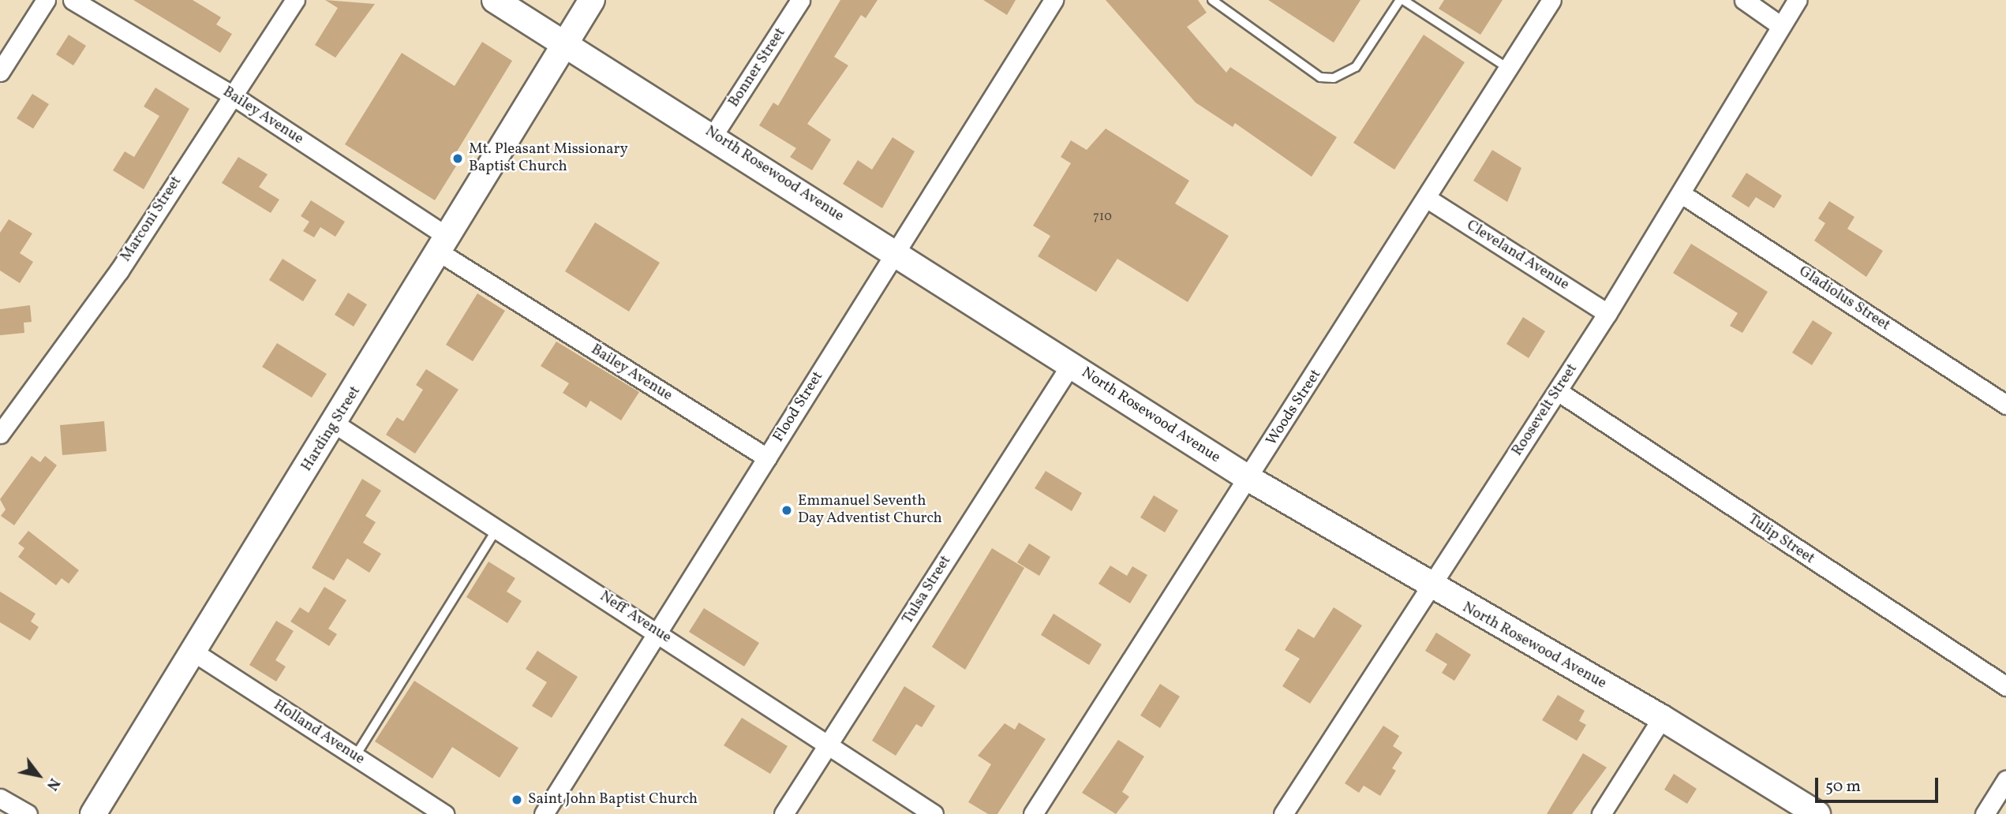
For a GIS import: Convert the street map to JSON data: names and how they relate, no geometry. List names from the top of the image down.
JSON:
{
  "streets": {
    "street": [
      "Bonner Street",
      "Bailey Avenue",
      "North Rosewood Avenue",
      "Marconi Street",
      "Cleveland Avenue",
      "Gladiolus Street",
      "Flood Street",
      "Woods Street",
      "Roosevelt Street",
      "Harding Street",
      "Tulip Street",
      "Tulsa Street",
      "Neff Avenue",
      "Holland Avenue"
    ]
  },
  "crossings": [
    ["Bonner Street", "North Rosewood Avenue"],
    ["Bailey Avenue", "Marconi Street"],
    ["Bailey Avenue", "Flood Street"],
    ["Bailey Avenue", "Harding Street"],
    ["North Rosewood Avenue", "Flood Street"],
    ["North Rosewood Avenue", "Woods Street"],
    ["North Rosewood Avenue", "Roosevelt Street"],
    ["North Rosewood Avenue", "Harding Street"],
    ["North Rosewood Avenue", "Tulsa Street"],
    ["Cleveland Avenue", "Woods Street"],
    ["Cleveland Avenue", "Roosevelt Street"],
    ["Gladiolus Street", "Roosevelt Street"],
    ["Flood Street", "Neff Avenue"],
    ["Roosevelt Street", "Tulip Street"],
    ["Harding Street", "Neff Avenue"],
    ["Harding Street", "Holland Avenue"],
    ["Tulsa Street", "Neff Avenue"]
  ],
  "places": ["Mt. Pleasant Missionary Baptist Church", "Emmanuel Seventh Day Adventist Church", "Saint John Baptist Church"],
  "house_numbers": ["710"],
  "scale_bar": "50 m",
  "north": "bottom right"
}
